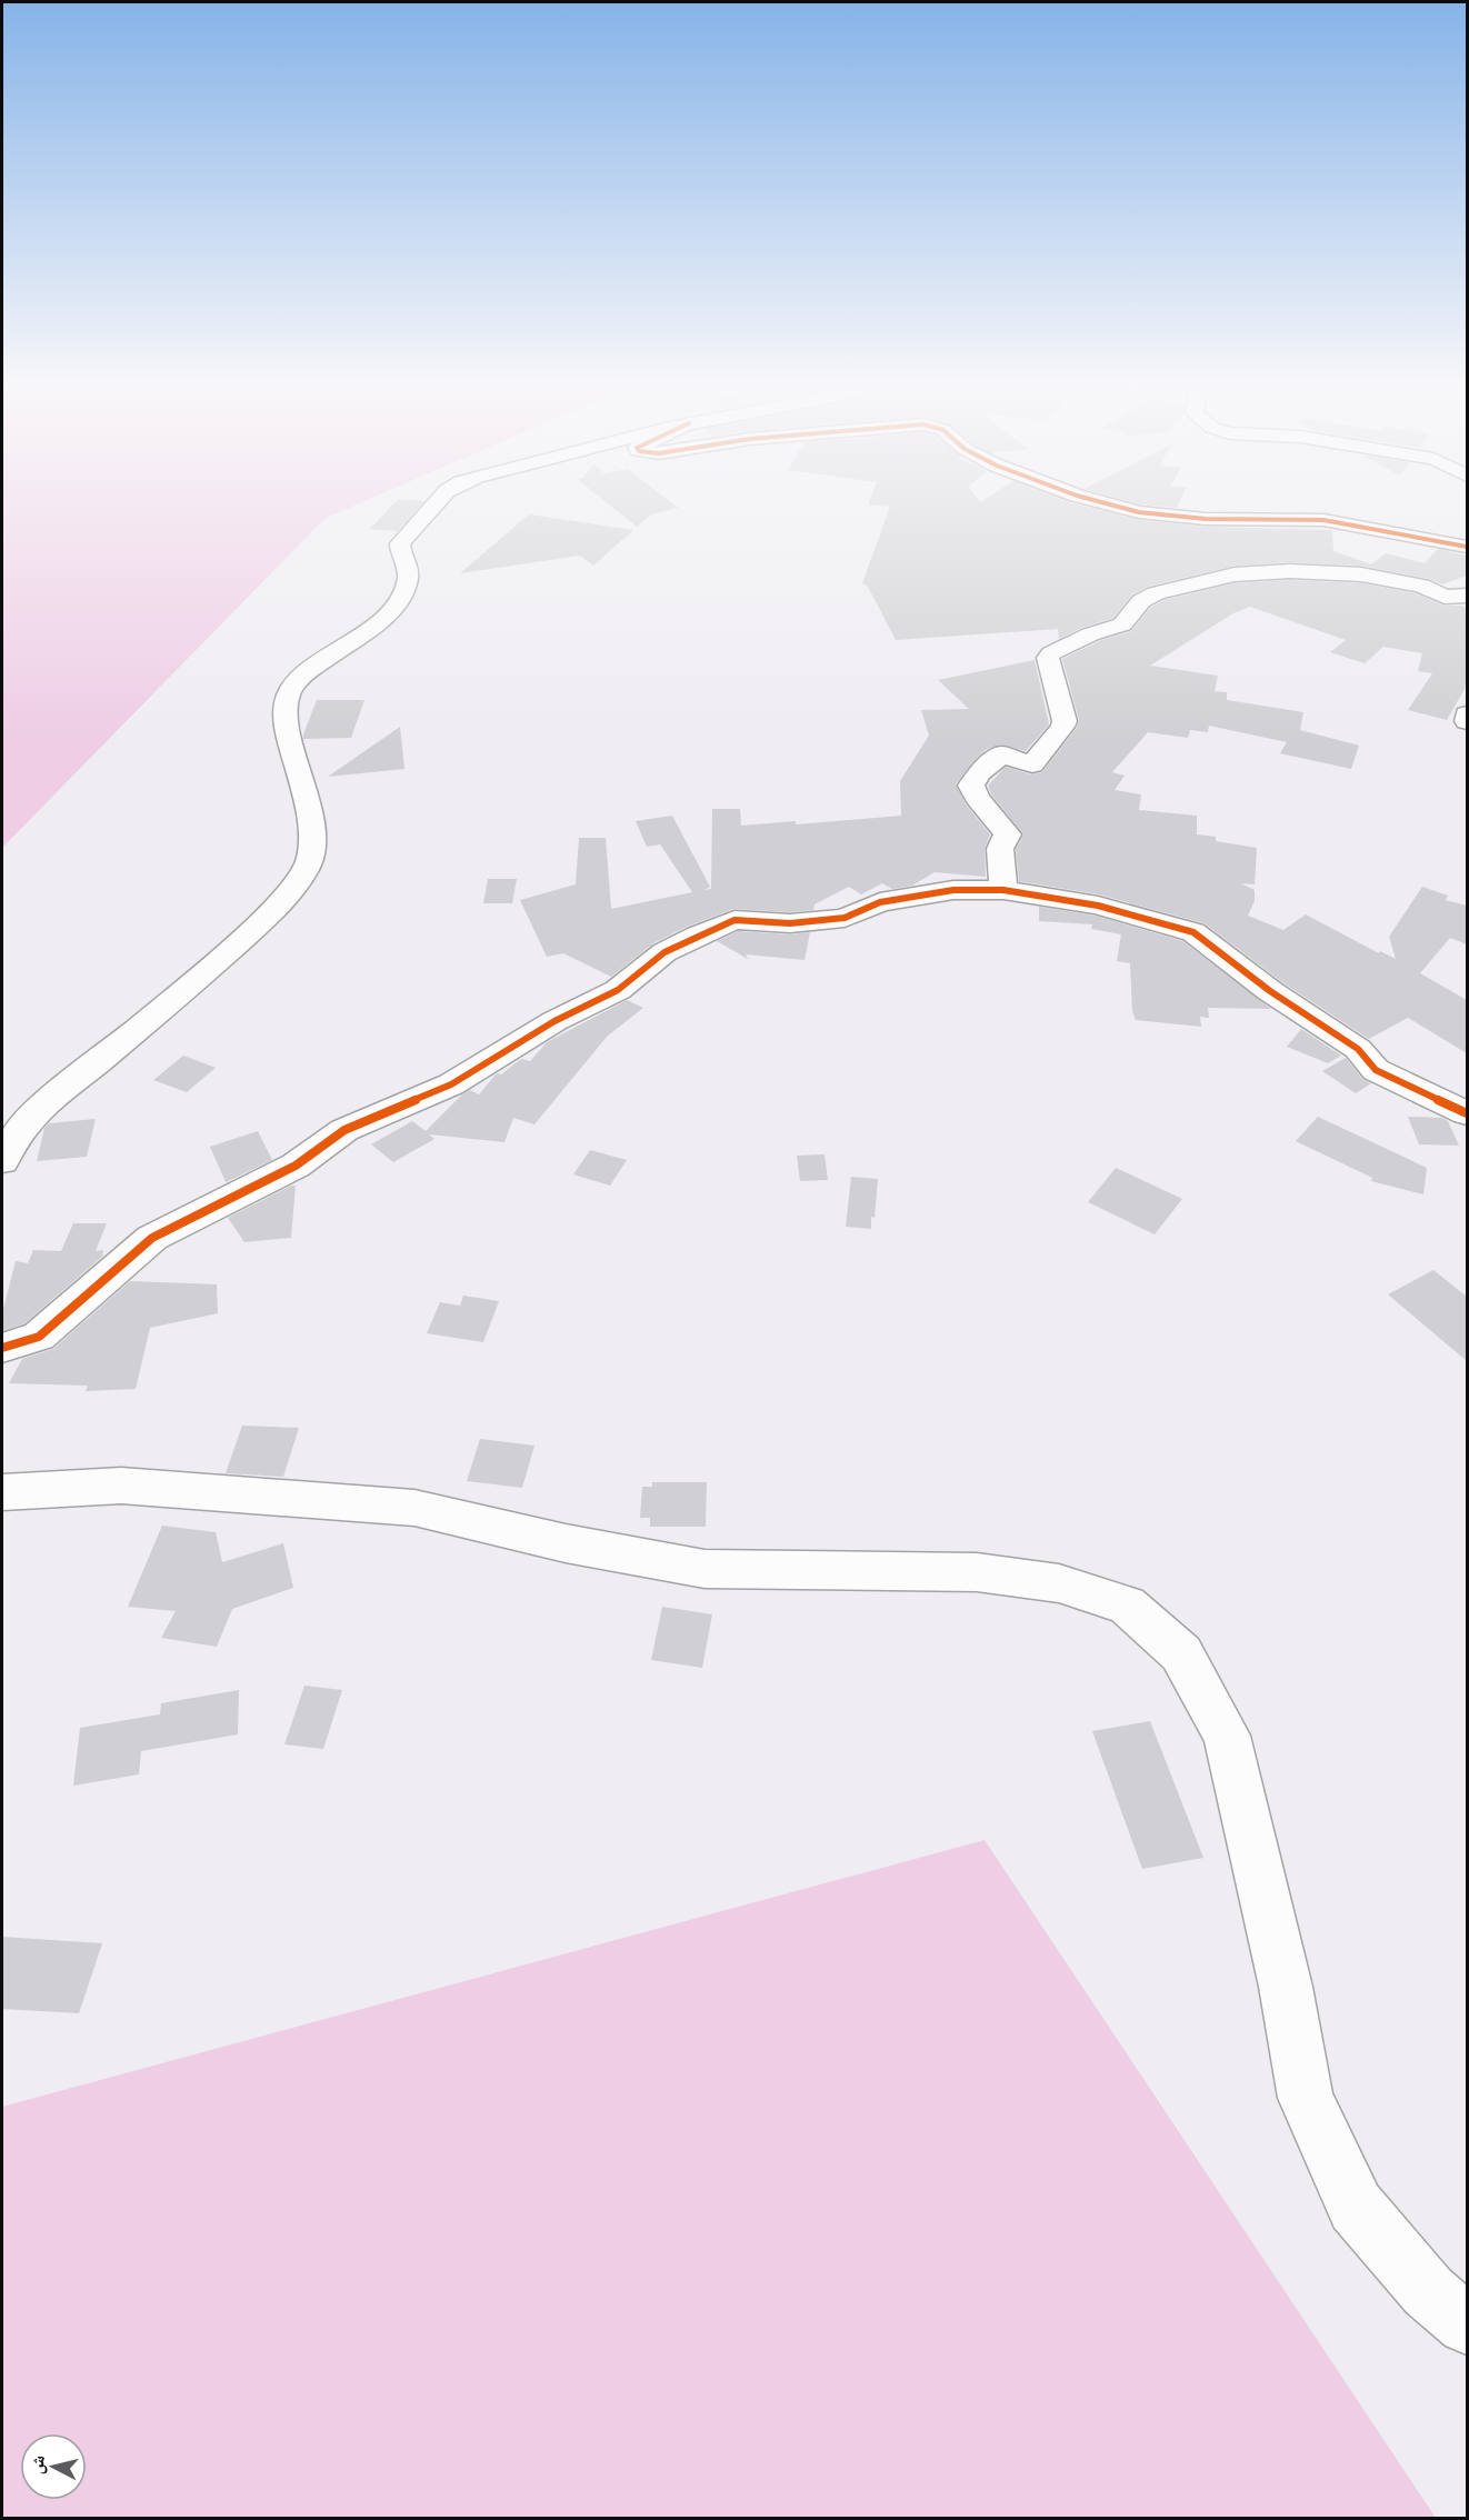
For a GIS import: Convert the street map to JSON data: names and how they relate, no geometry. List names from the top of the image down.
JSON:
{
  "north": "left"
}
